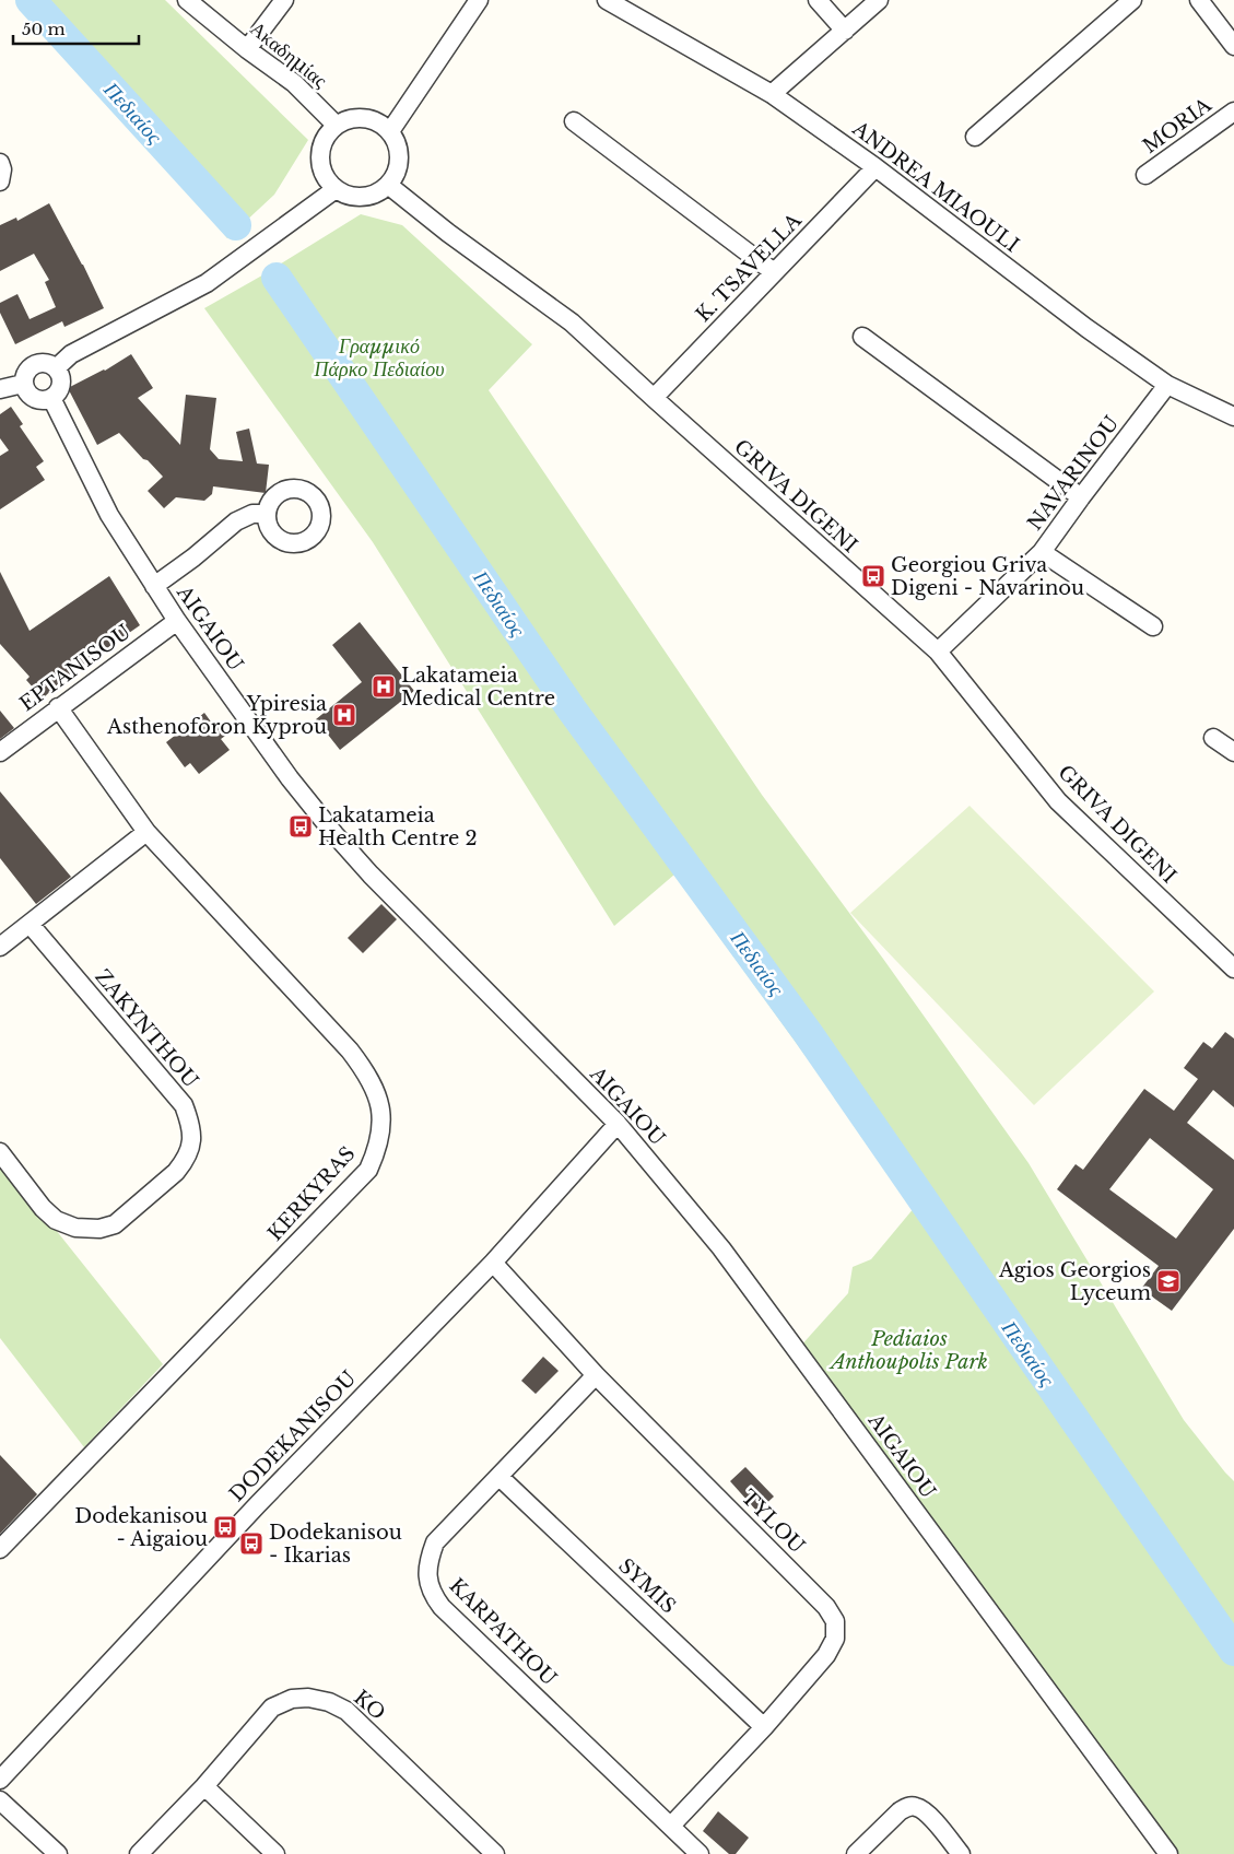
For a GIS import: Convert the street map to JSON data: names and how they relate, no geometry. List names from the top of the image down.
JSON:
{
  "streets": {
    "street": [
      "Ακαδημίας",
      "MORIA",
      "ANDREA MIAOULI",
      "K. TSAVELLA",
      "NAVARINOU",
      "GRIVA DIGENI",
      "AIGAIOU",
      "EPTANISOU",
      "ZAKYNTHOU",
      "KERKYRAS",
      "DODEKANISOU",
      "TYLOU",
      "SYMIS",
      "KARPATHOU",
      "KO"
    ]
  },
  "crossings": [
    ["Ακαδημίας", "GRIVA DIGENI"],
    ["ANDREA MIAOULI", "K. TSAVELLA"],
    ["ANDREA MIAOULI", "NAVARINOU"],
    ["K. TSAVELLA", "GRIVA DIGENI"],
    ["NAVARINOU", "GRIVA DIGENI"],
    ["AIGAIOU", "EPTANISOU"],
    ["AIGAIOU", "DODEKANISOU"],
    ["EPTANISOU", "KERKYRAS"],
    ["DODEKANISOU", "TYLOU"],
    ["TYLOU", "SYMIS"],
    ["TYLOU", "KARPATHOU"],
    ["SYMIS", "KARPATHOU"]
  ],
  "water": ["Πεδιαίος"],
  "parks": ["Γραμμικό Πάρκο Πεδιαίου", "Pediaios Anthoupolis Park"],
  "places": {
    "bus stop": [
      "Georgiou Griva Digeni - Navarinou",
      "Lakatameia Health Centre 2",
      "Dodekanisou - Aigaiou",
      "Dodekanisou - Ikarias"
    ],
    "hospital": ["Lakatameia Medical Centre", "Ypiresia Asthenoforon Kyprou"],
    "school or university": ["Agios Georgios Lyceum"]
  },
  "scale_bar": "50 m"
}
